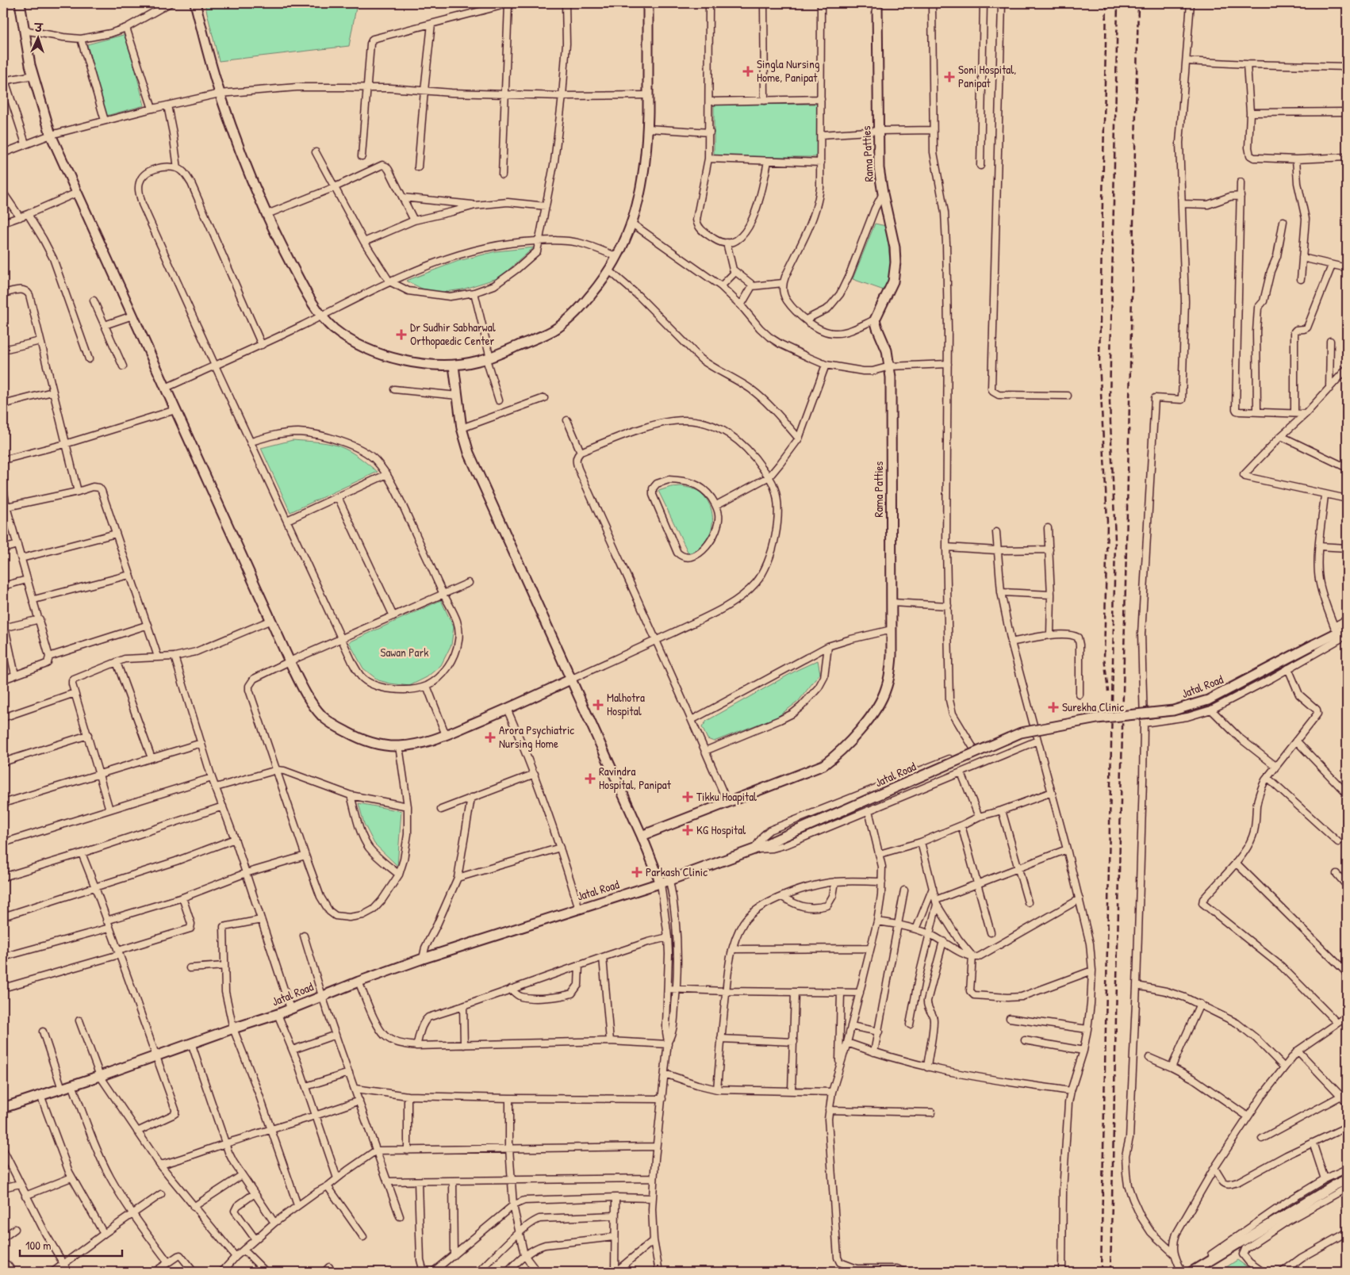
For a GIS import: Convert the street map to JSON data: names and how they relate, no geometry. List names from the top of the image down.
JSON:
{
  "streets": {
    "street": ["Rama Patties", "Jatal Road"]
  },
  "parks": ["Sawan Park"],
  "places": {
    "health": [
      "Singla Nursing Home, Panipat",
      "Soni Hospital, Panipat",
      "Dr Sudhir Sabharwal Orthopaedic Center",
      "Malhotra Hospital",
      "Surekha Clinic",
      "Arora Psychiatric Nursing Home",
      "Ravindra Hospital, Panipat",
      "Tikku Hoapital",
      "KG Hospital",
      "Parkash Clinic"
    ]
  },
  "scale_bar": "100 m",
  "north": "top"
}
